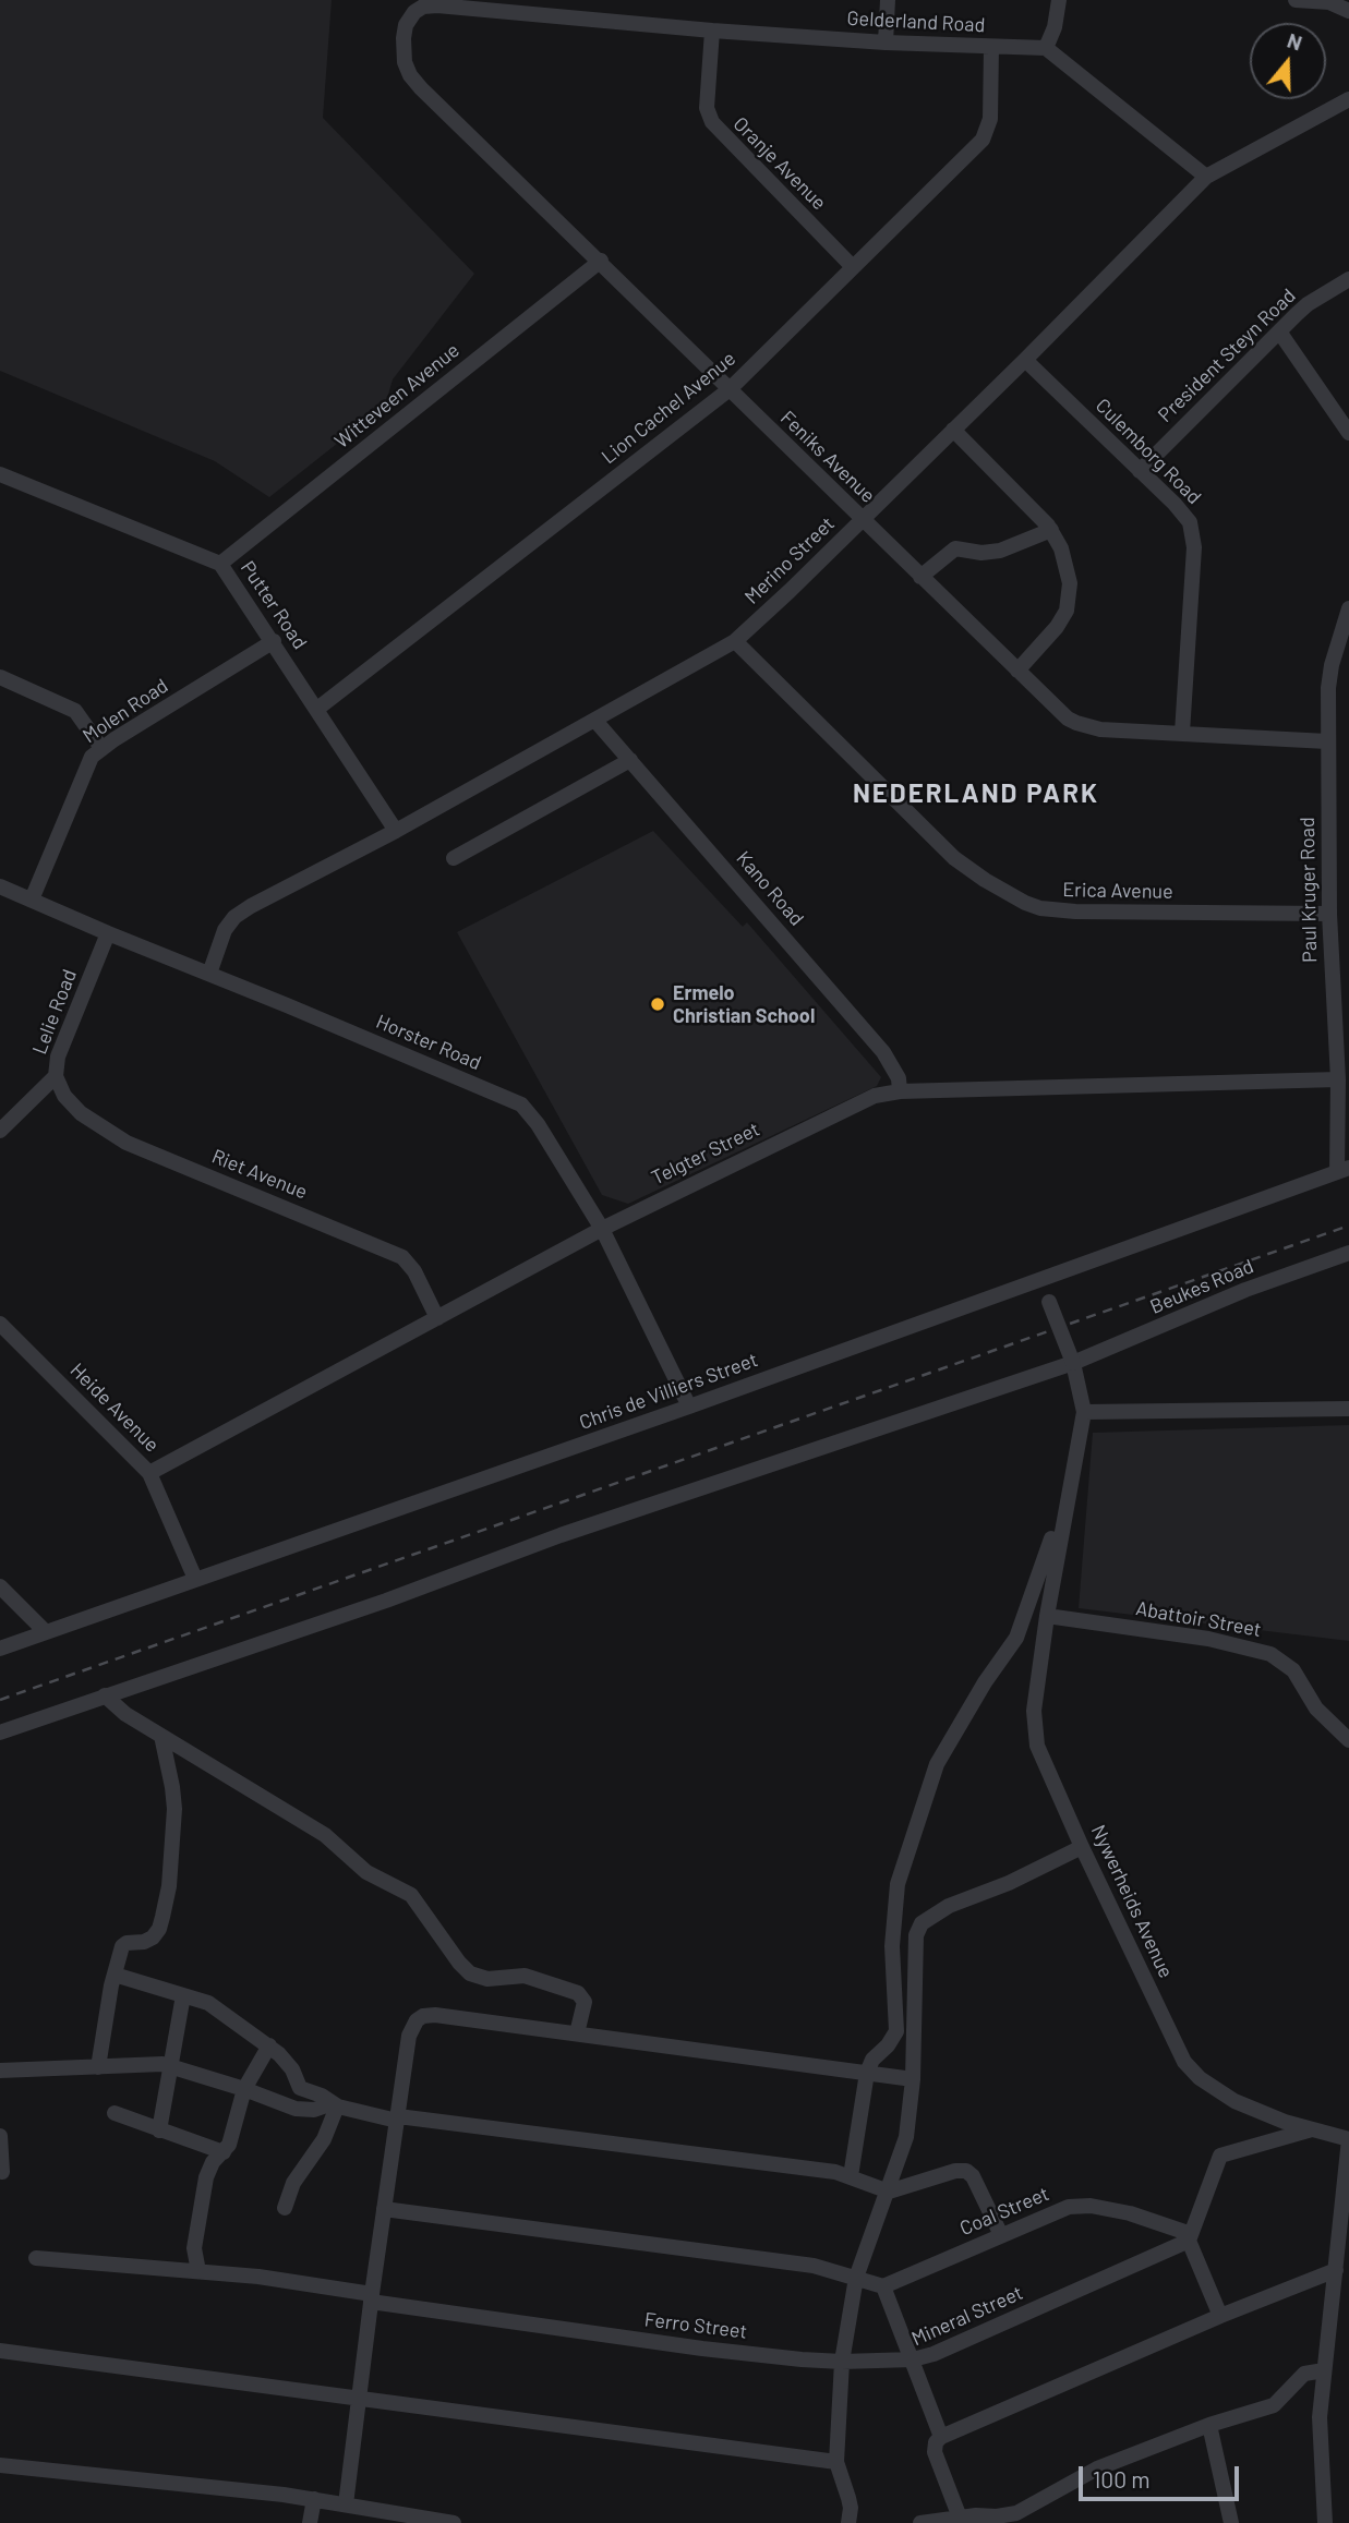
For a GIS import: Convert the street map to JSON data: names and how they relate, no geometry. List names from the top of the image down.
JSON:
{
  "streets": {
    "street": [
      "Gelderland Road",
      "Oranje Avenue",
      "President Steyn Road",
      "Witteveen Avenue",
      "Lion Cachel Avenue",
      "Culemborg Road",
      "Feniks Avenue",
      "Merino Street",
      "Putter Road",
      "Molen Road",
      "Kano Road",
      "Paul Kruger Road",
      "Erica Avenue",
      "Lelie Road",
      "Horster Road",
      "Telgter Street",
      "Riet Avenue",
      "Beukes Road",
      "Chris de Villiers Street",
      "Heide Avenue",
      "Abattoir Street",
      "Nywerheids Avenue",
      "Coal Street",
      "Mineral Street",
      "Ferro Street"
    ]
  },
  "crossings": [
    ["Gelderland Road", "Oranje Avenue"],
    ["Gelderland Road", "Lion Cachel Avenue"],
    ["Gelderland Road", "Feniks Avenue"],
    ["Oranje Avenue", "Lion Cachel Avenue"],
    ["President Steyn Road", "Culemborg Road"],
    ["Witteveen Avenue", "Feniks Avenue"],
    ["Witteveen Avenue", "Putter Road"],
    ["Lion Cachel Avenue", "Feniks Avenue"],
    ["Lion Cachel Avenue", "Putter Road"],
    ["Culemborg Road", "Feniks Avenue"],
    ["Culemborg Road", "Merino Street"],
    ["Feniks Avenue", "Merino Street"],
    ["Feniks Avenue", "Paul Kruger Road"],
    ["Merino Street", "Putter Road"],
    ["Merino Street", "Kano Road"],
    ["Merino Street", "Erica Avenue"],
    ["Merino Street", "Horster Road"],
    ["Putter Road", "Molen Road"],
    ["Molen Road", "Horster Road"],
    ["Kano Road", "Telgter Street"],
    ["Paul Kruger Road", "Erica Avenue"],
    ["Paul Kruger Road", "Telgter Street"],
    ["Paul Kruger Road", "Chris de Villiers Street"],
    ["Lelie Road", "Horster Road"],
    ["Lelie Road", "Riet Avenue"],
    ["Horster Road", "Telgter Street"],
    ["Horster Road", "Chris de Villiers Street"],
    ["Telgter Street", "Riet Avenue"],
    ["Telgter Street", "Heide Avenue"],
    ["Chris de Villiers Street", "Heide Avenue"],
    ["Abattoir Street", "Nywerheids Avenue"],
    ["Coal Street", "Mineral Street"],
    ["Mineral Street", "Ferro Street"]
  ],
  "districts": ["NEDERLAND PARK"],
  "places": ["Ermelo Christian School"],
  "scale_bar": "100 m",
  "north": "top"
}
